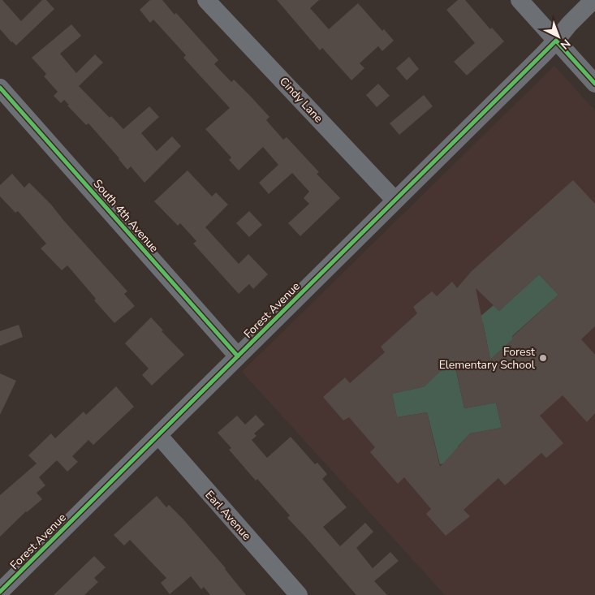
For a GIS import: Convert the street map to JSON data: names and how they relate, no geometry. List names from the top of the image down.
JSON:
{
  "streets": {
    "street": [
      "Cindy Lane",
      "South 4th Avenue",
      "Forest Avenue",
      "Earl Avenue"
    ]
  },
  "crossings": [
    ["Cindy Lane", "Forest Avenue"],
    ["South 4th Avenue", "Forest Avenue"],
    ["Forest Avenue", "Earl Avenue"]
  ],
  "places": ["Forest Elementary School"],
  "north": "bottom right"
}
